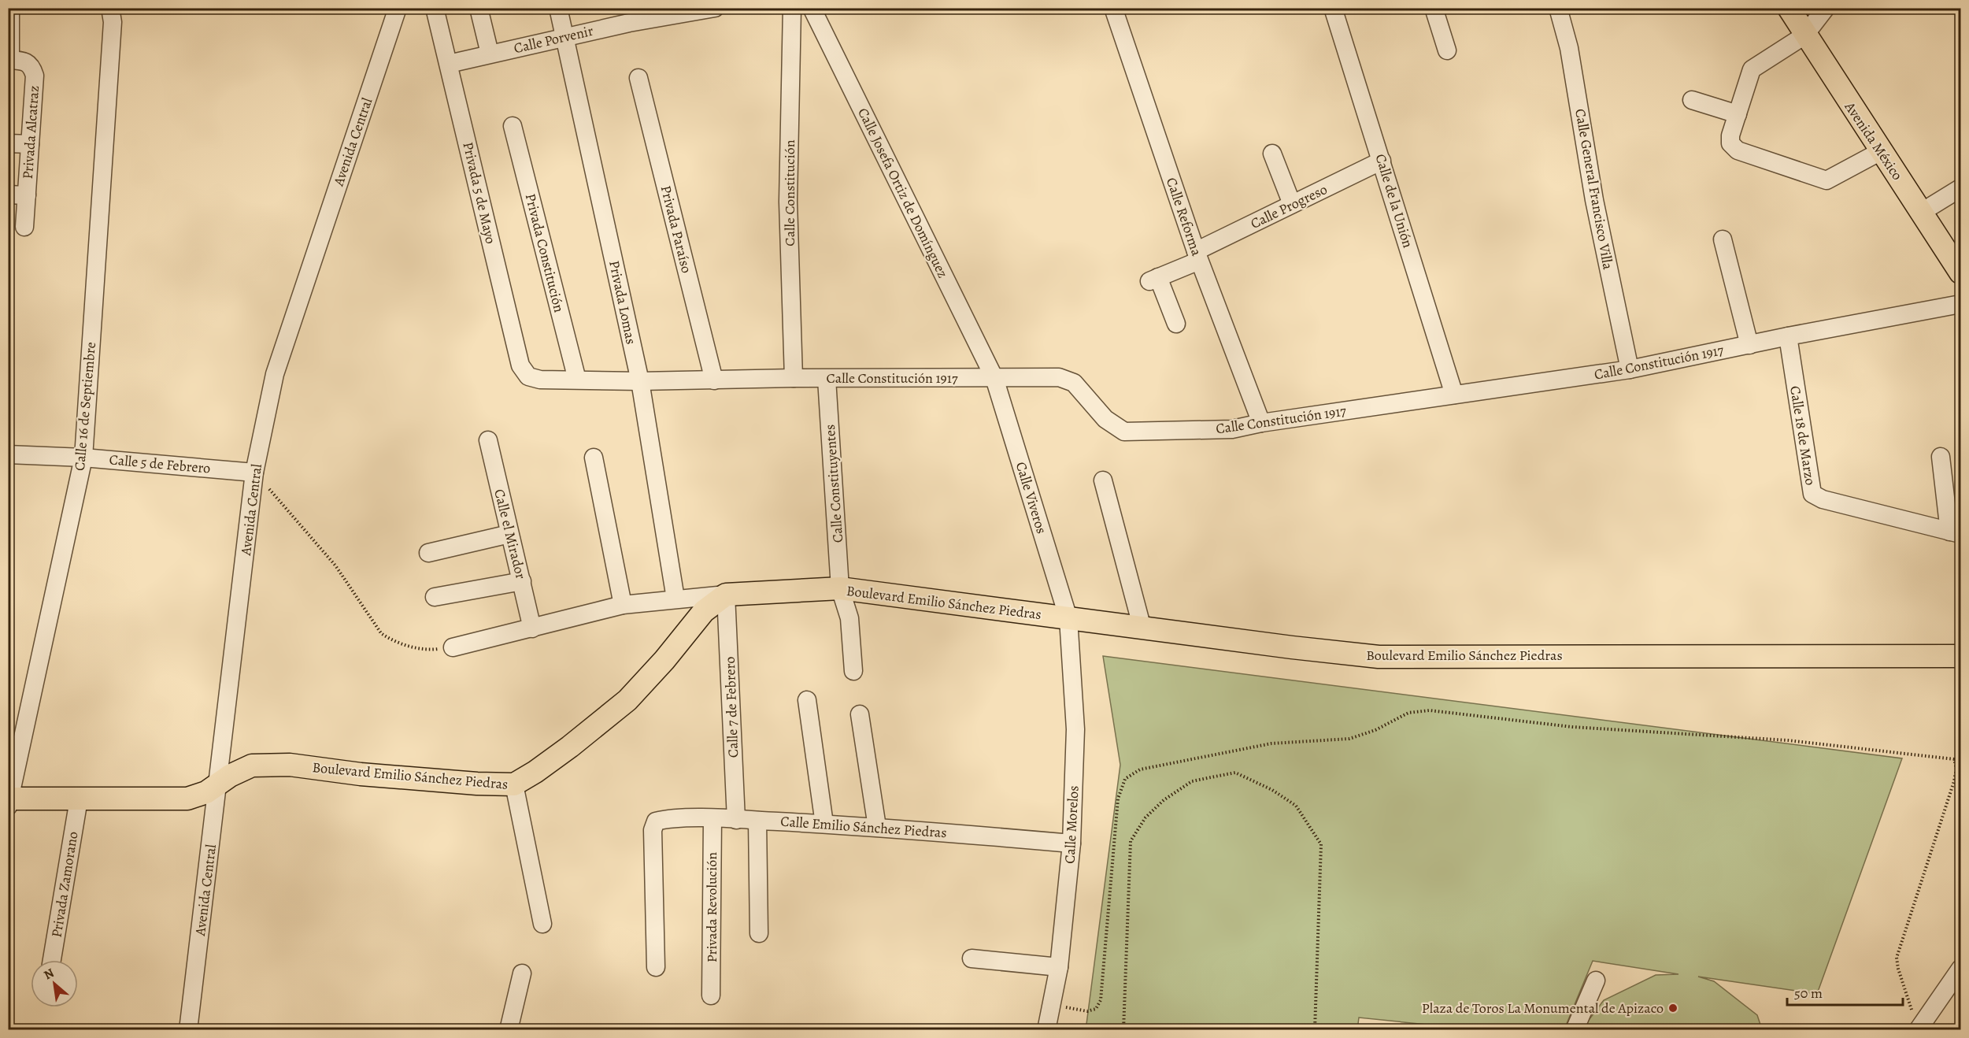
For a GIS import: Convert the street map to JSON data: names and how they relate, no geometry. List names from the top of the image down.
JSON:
{
  "streets": {
    "main road": ["Avenida México", "Boulevard Emilio Sánchez Piedras"],
    "street": [
      "Calle Porvenir",
      "Privada Alcatraz",
      "Avenida Central",
      "Calle General Francisco Villa",
      "Privada 5 de Mayo",
      "Calle Constitución",
      "Calle Josefa Ortiz de Domínguez",
      "Calle de la Unión",
      "Calle Progreso",
      "Calle Reforma",
      "Privada Paraíso",
      "Privada Constitución",
      "Privada Lomas",
      "Calle Constitución 1917",
      "Calle 16 de Septiembre",
      "Calle 18 de Marzo",
      "Calle 5 de Febrero",
      "Calle Constituyentes",
      "Calle Viveros",
      "Calle el Mirador",
      "Calle 7 de Febrero",
      "Calle Morelos",
      "Calle Emilio Sánchez Piedras",
      "Privada Zamorano",
      "Privada Revolución"
    ]
  },
  "crossings": [
    ["Calle Porvenir", "Privada 5 de Mayo"],
    ["Calle Porvenir", "Privada Lomas"],
    ["Avenida Central", "Calle 5 de Febrero"],
    ["Avenida Central", "Boulevard Emilio Sánchez Piedras"],
    ["Calle General Francisco Villa", "Calle Constitución 1917"],
    ["Privada 5 de Mayo", "Calle Constitución 1917"],
    ["Calle Constitución", "Calle Constitución 1917"],
    ["Calle Josefa Ortiz de Domínguez", "Calle Constitución 1917"],
    ["Calle Josefa Ortiz de Domínguez", "Calle Viveros"],
    ["Calle de la Unión", "Calle Progreso"],
    ["Calle de la Unión", "Calle Constitución 1917"],
    ["Calle Progreso", "Calle Reforma"],
    ["Calle Reforma", "Calle Constitución 1917"],
    ["Privada Paraíso", "Calle Constitución 1917"],
    ["Privada Constitución", "Calle Constitución 1917"],
    ["Privada Lomas", "Calle Constitución 1917"],
    ["Calle Constitución 1917", "Calle 18 de Marzo"],
    ["Calle Constitución 1917", "Calle Constituyentes"],
    ["Calle Constitución 1917", "Calle Viveros"],
    ["Calle 16 de Septiembre", "Calle 5 de Febrero"],
    ["Calle 16 de Septiembre", "Boulevard Emilio Sánchez Piedras"],
    ["Calle Constituyentes", "Boulevard Emilio Sánchez Piedras"],
    ["Calle Viveros", "Boulevard Emilio Sánchez Piedras"],
    ["Calle Viveros", "Calle Morelos"],
    ["Boulevard Emilio Sánchez Piedras", "Calle 7 de Febrero"],
    ["Boulevard Emilio Sánchez Piedras", "Calle Morelos"],
    ["Boulevard Emilio Sánchez Piedras", "Privada Zamorano"],
    ["Calle 7 de Febrero", "Calle Emilio Sánchez Piedras"],
    ["Calle Morelos", "Calle Emilio Sánchez Piedras"],
    ["Calle Emilio Sánchez Piedras", "Privada Revolución"]
  ],
  "places": ["Plaza de Toros La Monumental de Apizaco"],
  "scale_bar": "50 m",
  "north": "top left"
}
